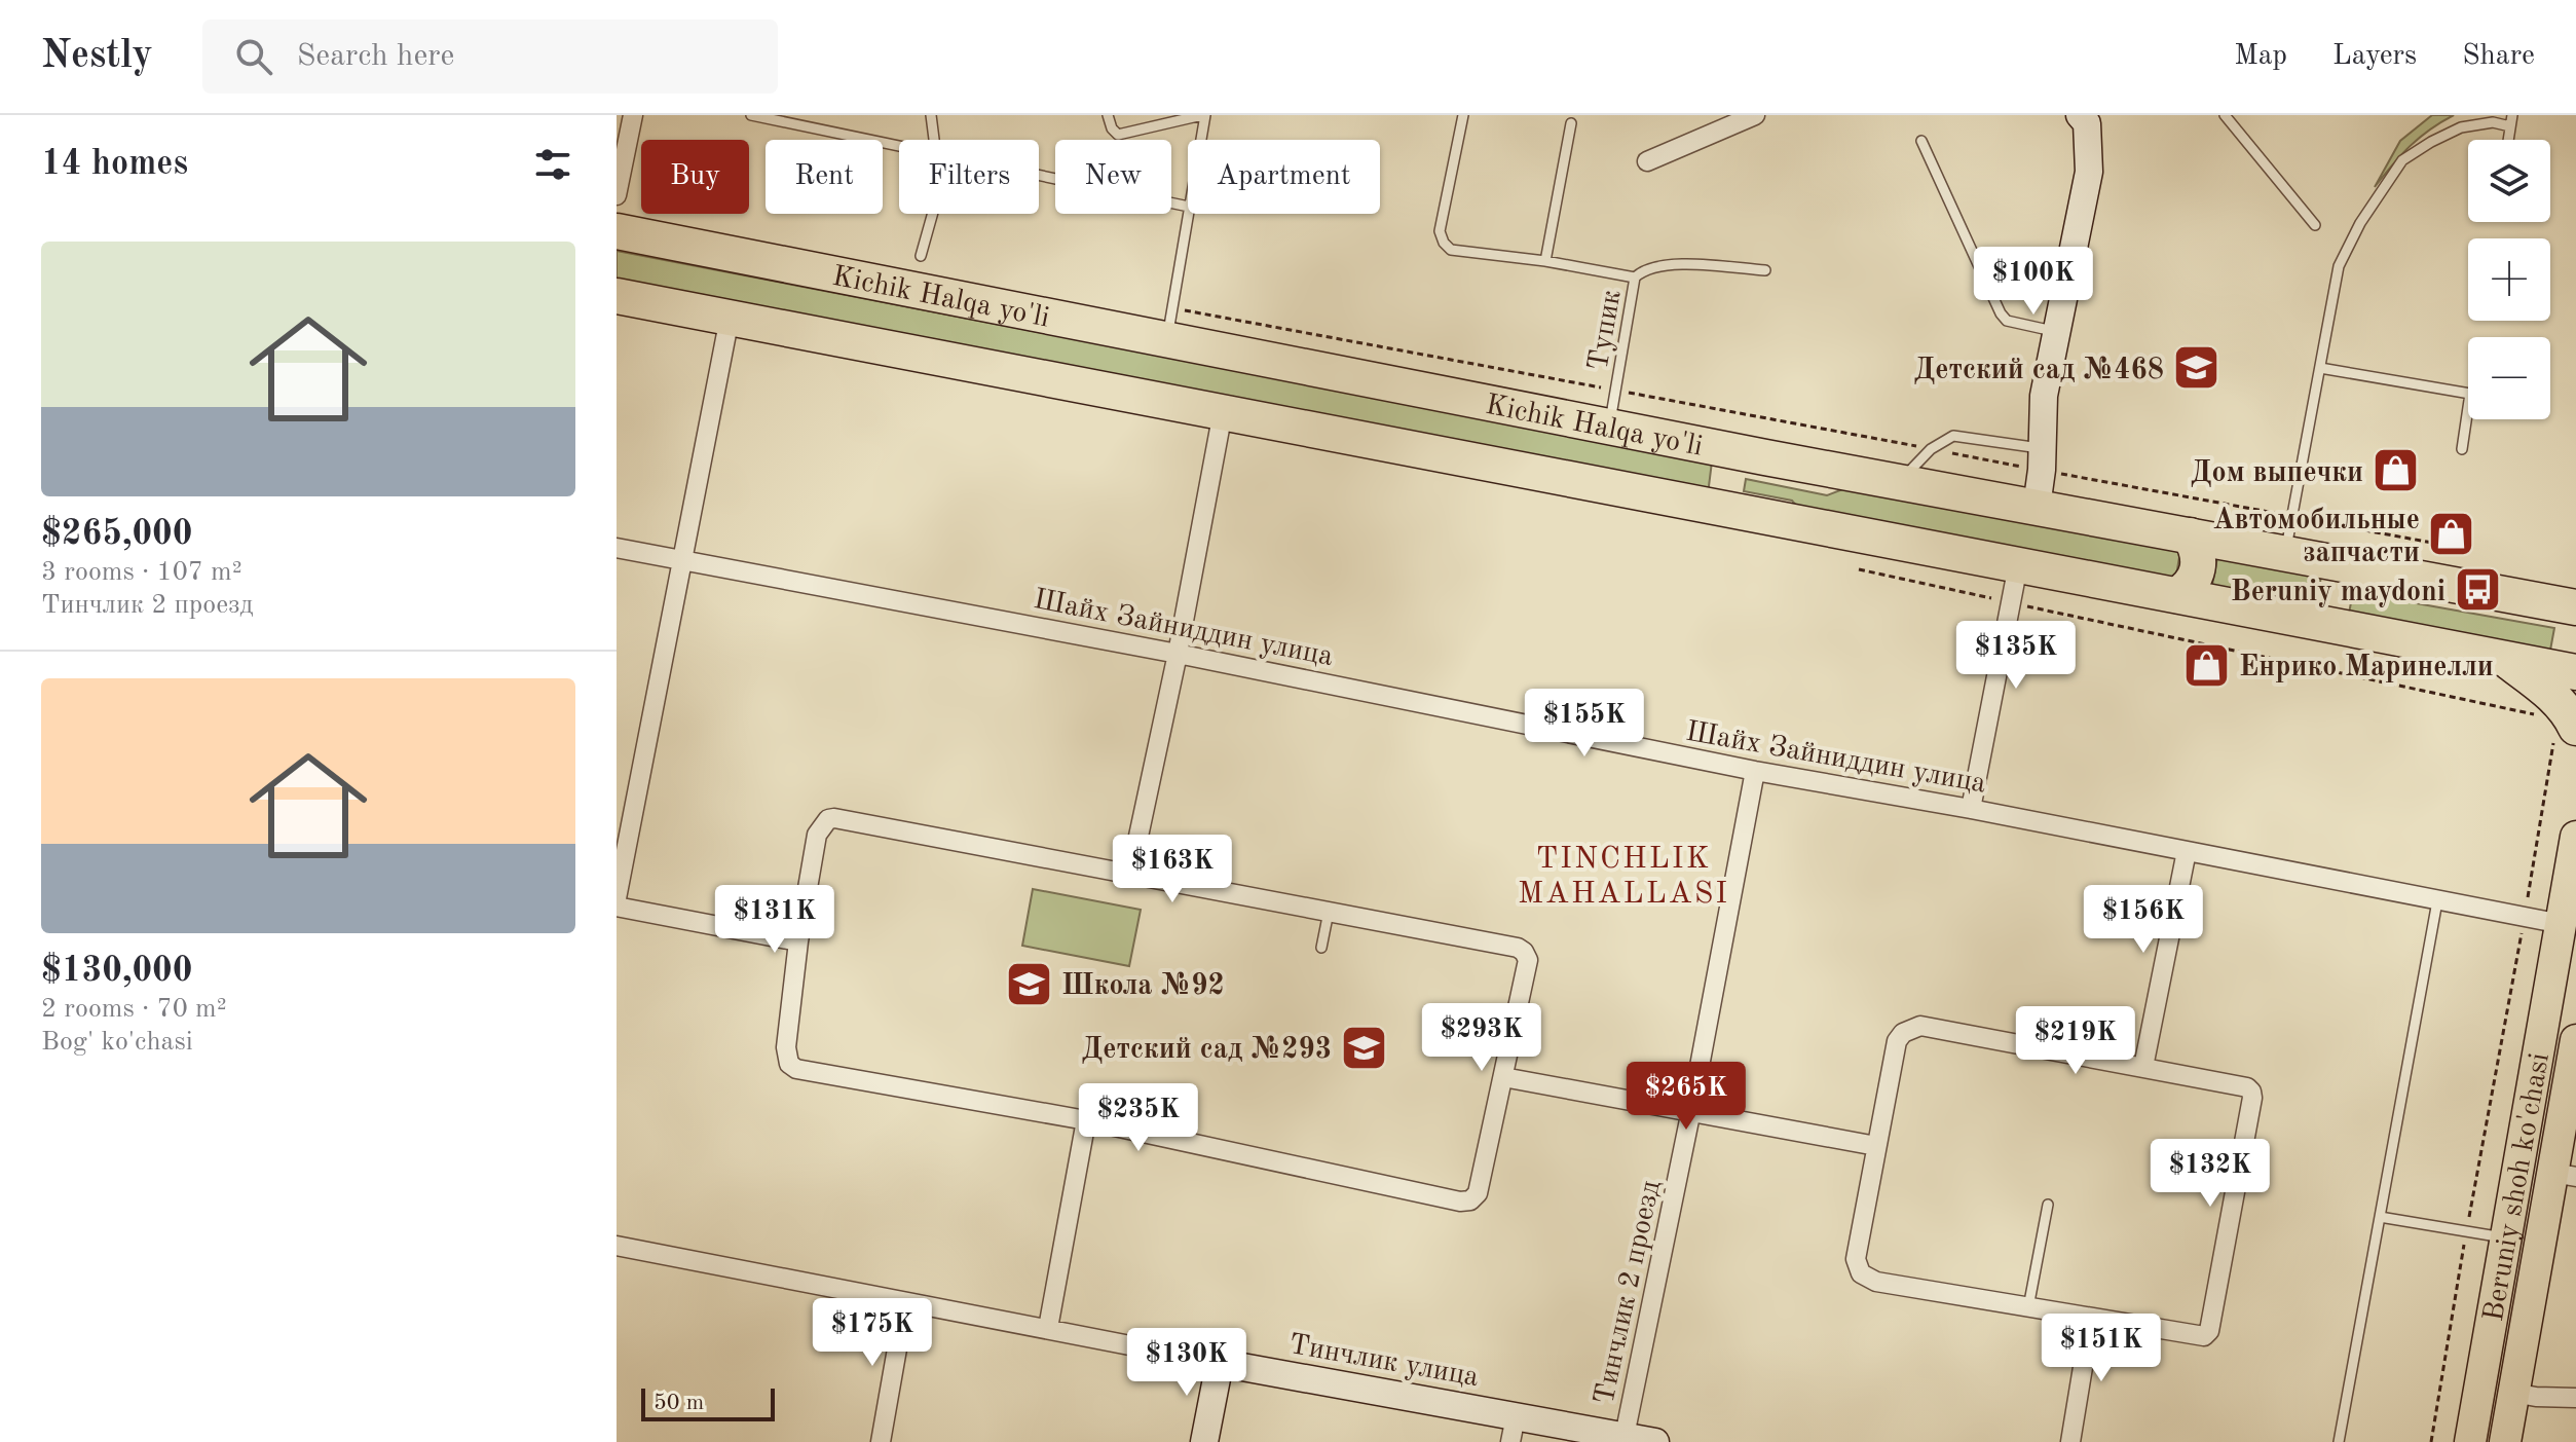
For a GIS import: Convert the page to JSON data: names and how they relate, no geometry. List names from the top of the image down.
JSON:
{
  "streets": {
    "highway": ["Kichik Halqa yo'li"],
    "main road": ["Beruniy shoh ko'chasi"],
    "street": ["Шайх Зайниддин улица", "Тинчлик 2 проезд", "Тинчлик улица"],
    "lane": ["Тупик"]
  },
  "crossings": [
    ["Kichik Halqa yo'li", "Тупик"],
    ["Шайх Зайниддин улица", "Beruniy shoh ko'chasi"],
    ["Шайх Зайниддин улица", "Тинчлик 2 проезд"],
    ["Тинчлик 2 проезд", "Тинчлик улица"]
  ],
  "districts": ["TINCHLIK MAHALLASI"],
  "places": {
    "school or university": ["Детский сад №468", "Школа №92", "Детский сад №293"],
    "shop": ["Дом выпечки", "Автомобильные запчасти", "Енрико Маринелли"],
    "bus stop": ["Beruniy maydoni"]
  },
  "scale_bar": "50 m",
  "page": {
    "header": "Nestly",
    "search": "Search here",
    "nav": ["Map", "Layers", "Share"],
    "heading": "14 homes",
    "map_buttons": ["+", "−"],
    "chip": [
      "Buy",
      "Rent",
      "Filters",
      "New",
      "Apartment"
    ],
    "list": [
      {
        "name": "$265,000",
        "note": "3 rooms · 107 m² · Тинчлик 2 проезд"
      },
      {
        "name": "$130,000",
        "note": "2 rooms · 70 m² · Bog' ko'chasi"
      }
    ],
    "price": [
      "$100K",
      "$135K",
      "$155K",
      "$163K",
      "$131K",
      "$156K",
      "$293K",
      "$219K",
      "$265K",
      "$235K",
      "$132K",
      "$175K",
      "$151K",
      "$130K"
    ],
    "scale": "50 m"
  }
}
